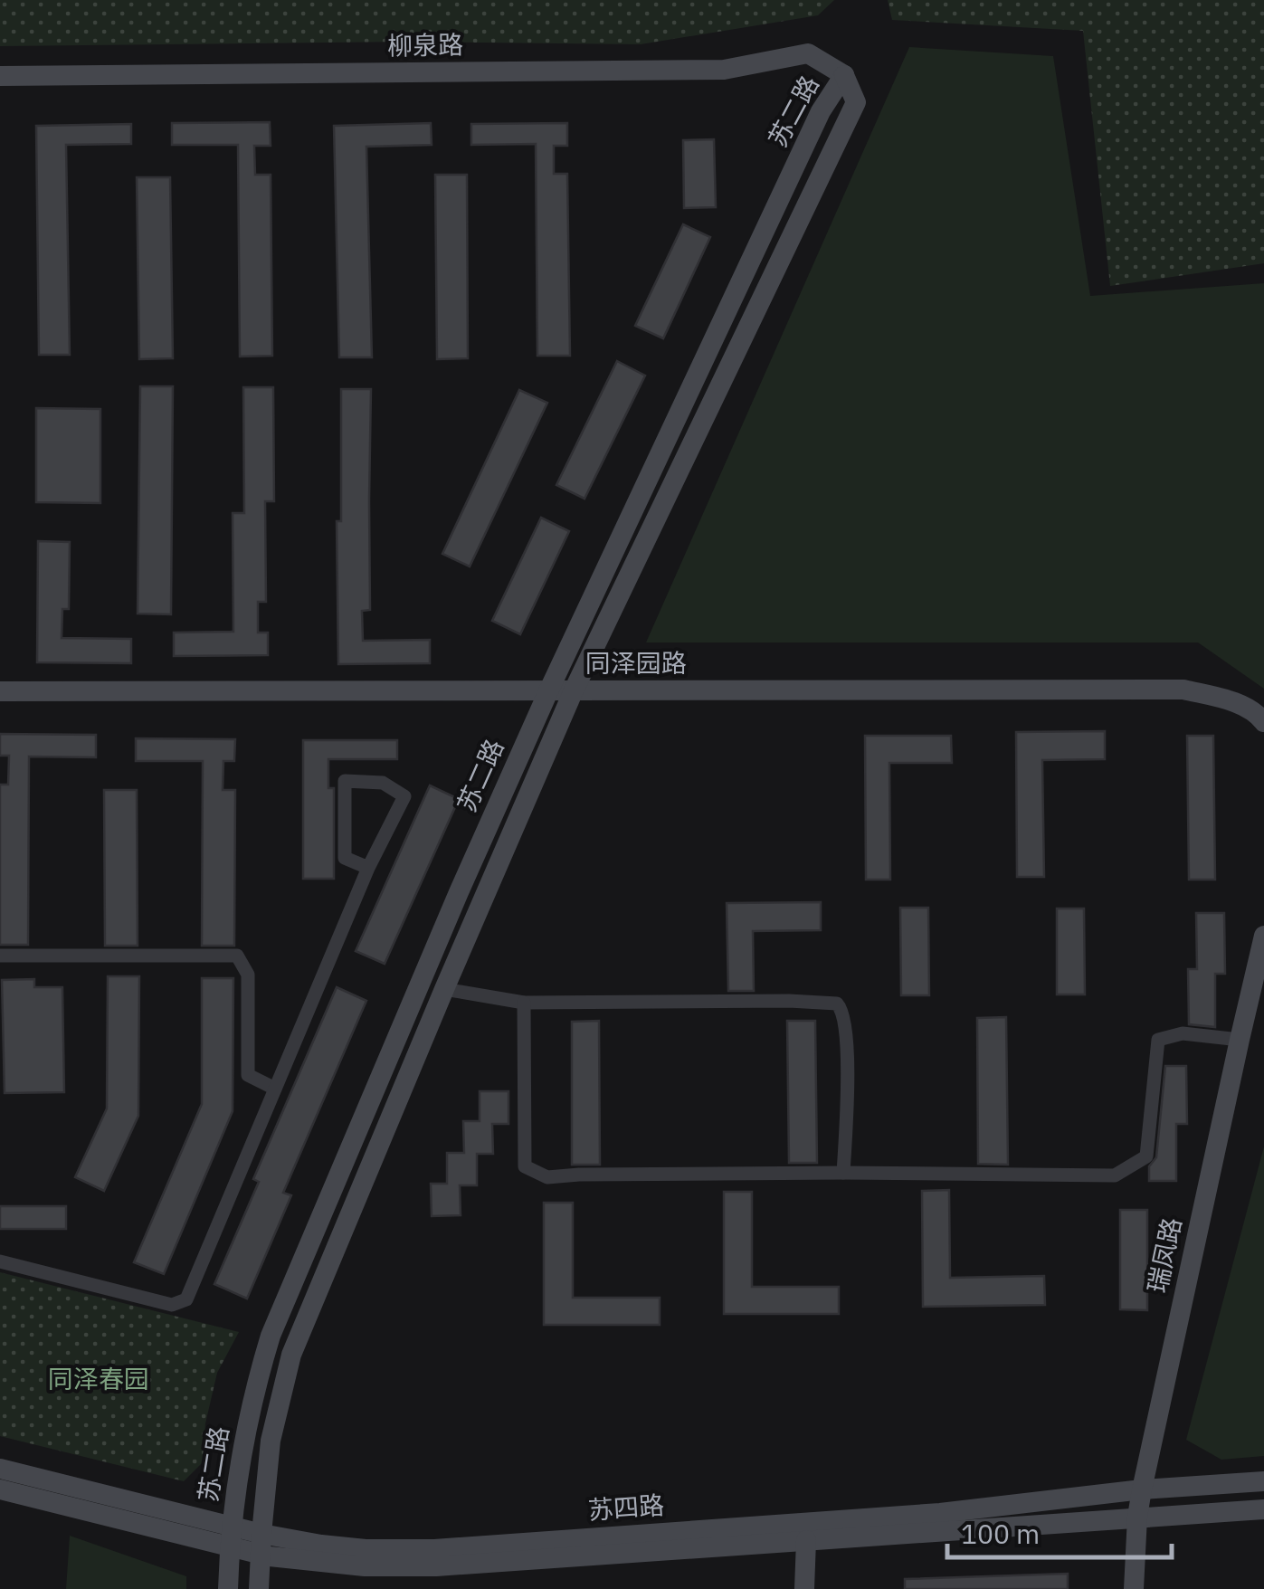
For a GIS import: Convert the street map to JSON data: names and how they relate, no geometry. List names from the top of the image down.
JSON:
{
  "streets": {
    "street": [
      "柳泉路",
      "苏二路",
      "同泽园路",
      "瑞凤路",
      "苏四路"
    ]
  },
  "crossings": [
    ["柳泉路", "苏二路"],
    ["苏二路", "同泽园路"],
    ["苏二路", "苏四路"],
    ["瑞凤路", "苏四路"]
  ],
  "parks": ["同泽春园"],
  "scale_bar": "100 m"
}
